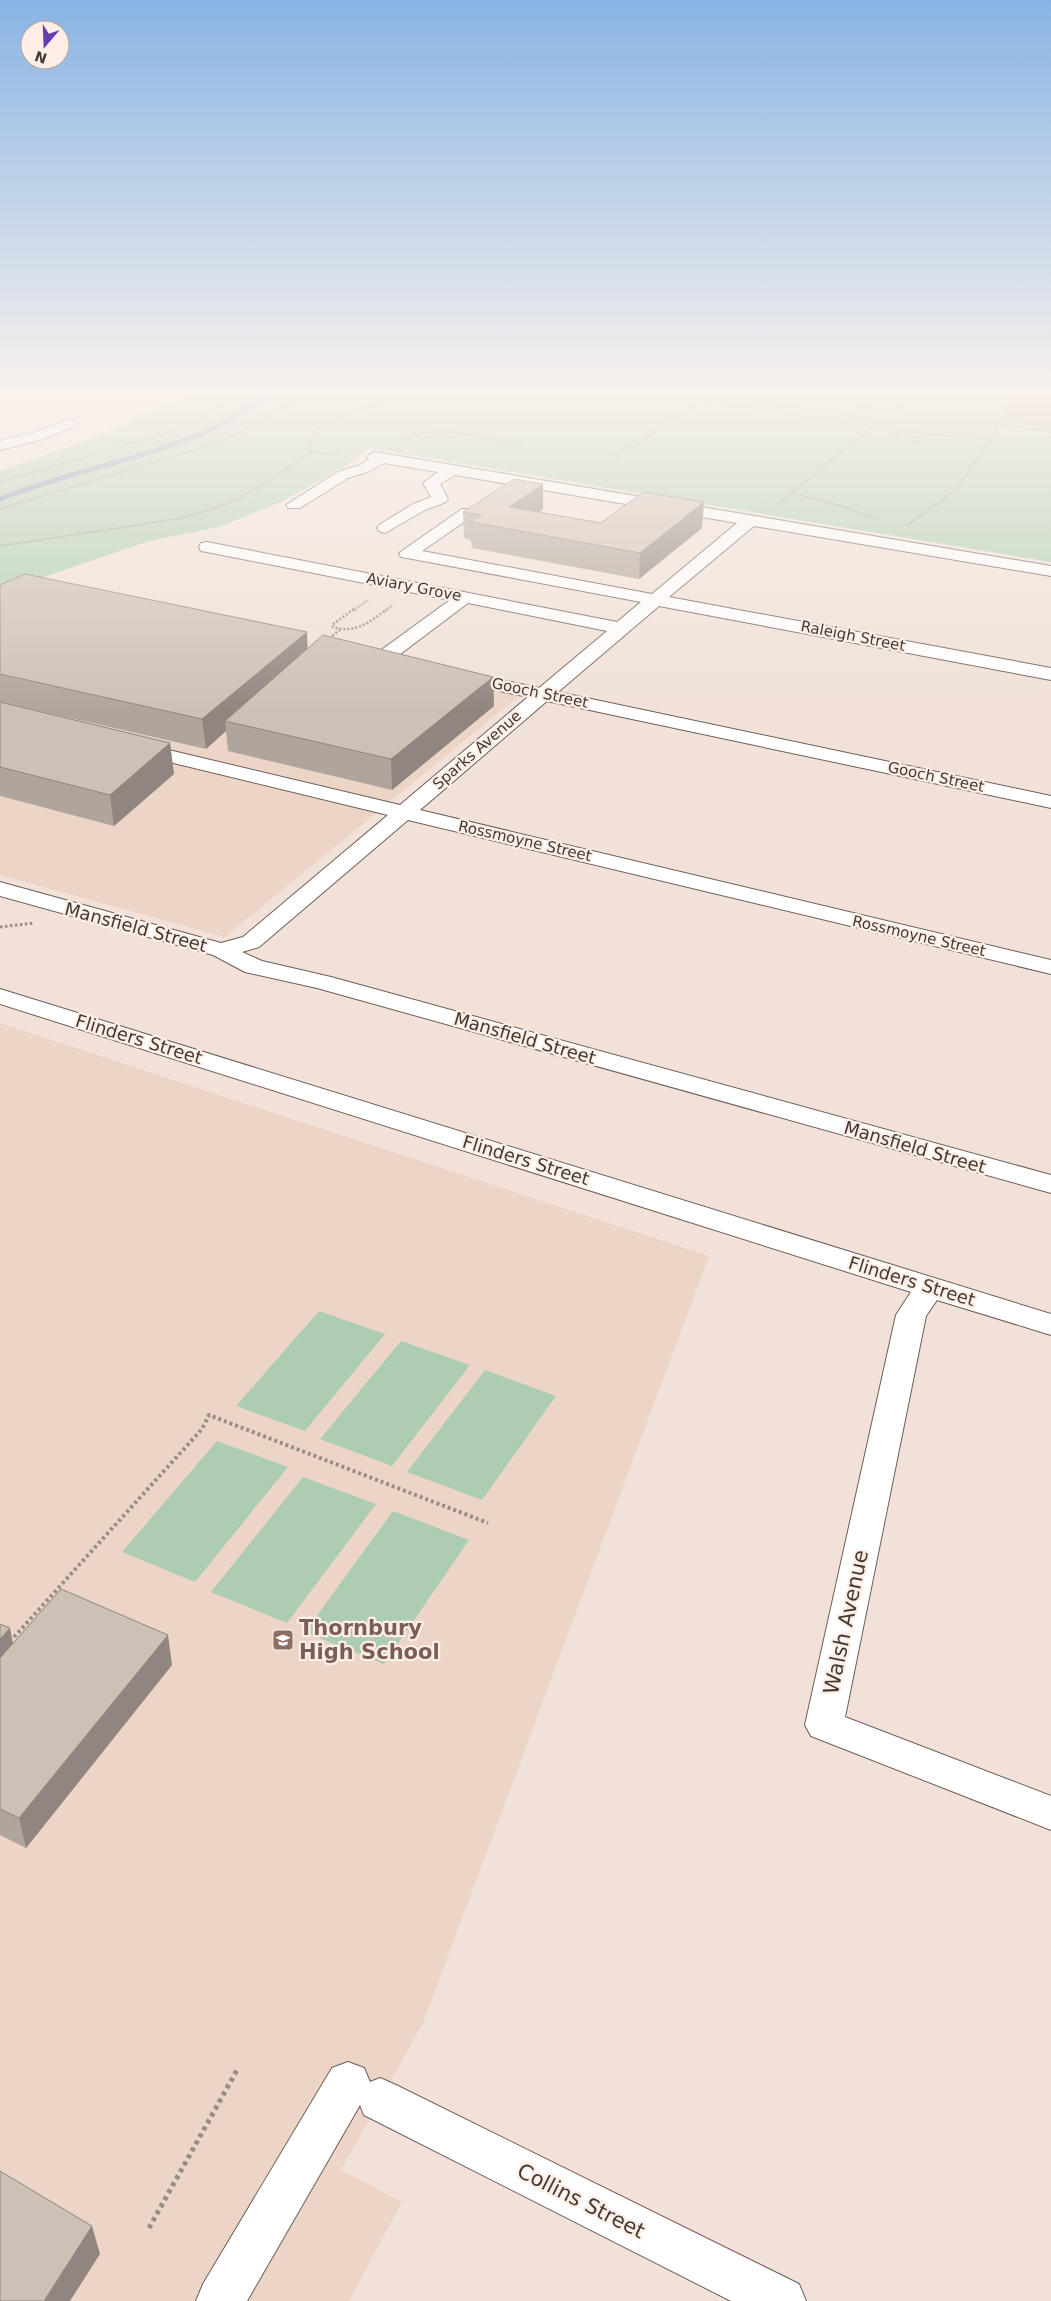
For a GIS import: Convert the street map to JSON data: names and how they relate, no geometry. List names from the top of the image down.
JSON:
{
  "streets": {
    "street": [
      "Aviary Grove",
      "Raleigh Street",
      "Gooch Street",
      "Sparks Avenue",
      "Rossmoyne Street",
      "Mansfield Street",
      "Flinders Street",
      "Walsh Avenue",
      "Collins Street"
    ]
  },
  "crossings": [
    ["Aviary Grove", "Sparks Avenue"],
    ["Raleigh Street", "Sparks Avenue"],
    ["Gooch Street", "Sparks Avenue"],
    ["Sparks Avenue", "Rossmoyne Street"],
    ["Sparks Avenue", "Mansfield Street"],
    ["Flinders Street", "Walsh Avenue"]
  ],
  "places": {
    "school or university": ["Thornbury High School"]
  },
  "north": "bottom"
}
